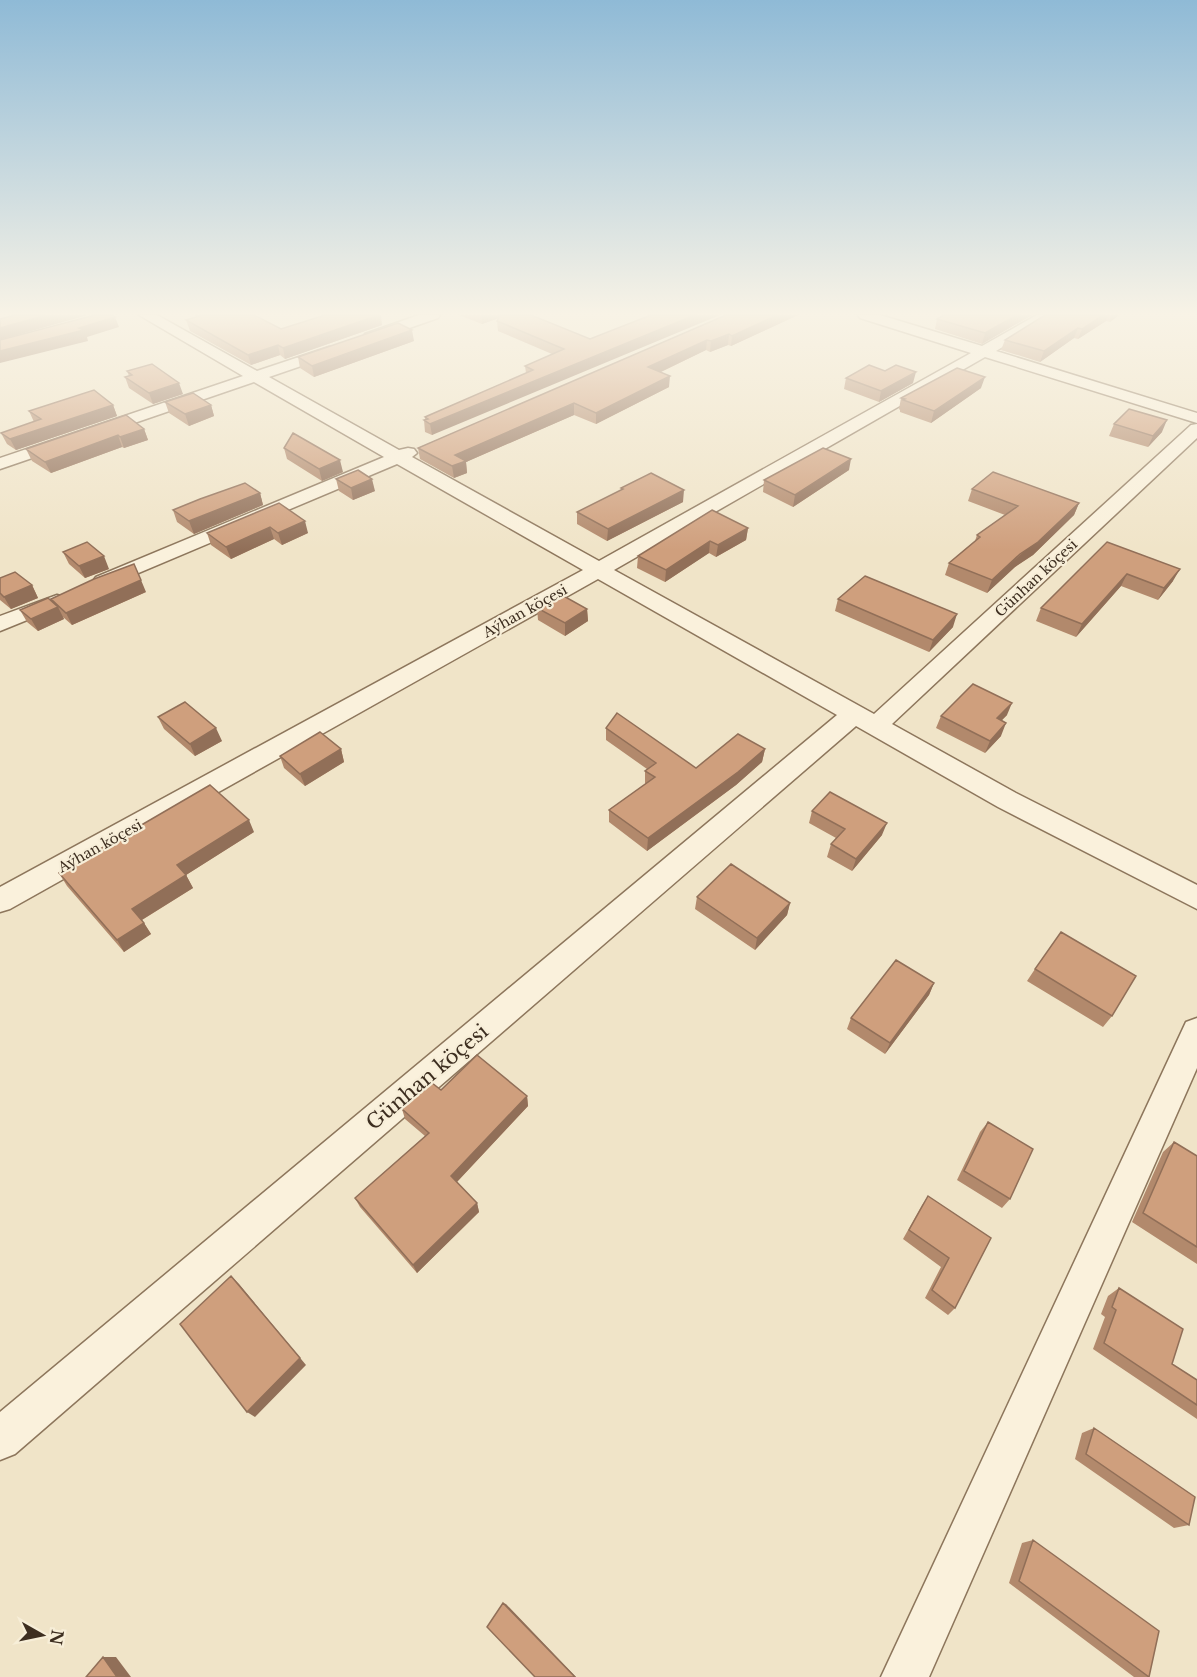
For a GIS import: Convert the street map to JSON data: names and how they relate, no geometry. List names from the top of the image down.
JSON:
{
  "streets": {
    "street": ["Günhan köçesi", "Aýhan köçesi"]
  },
  "north": "right"
}
